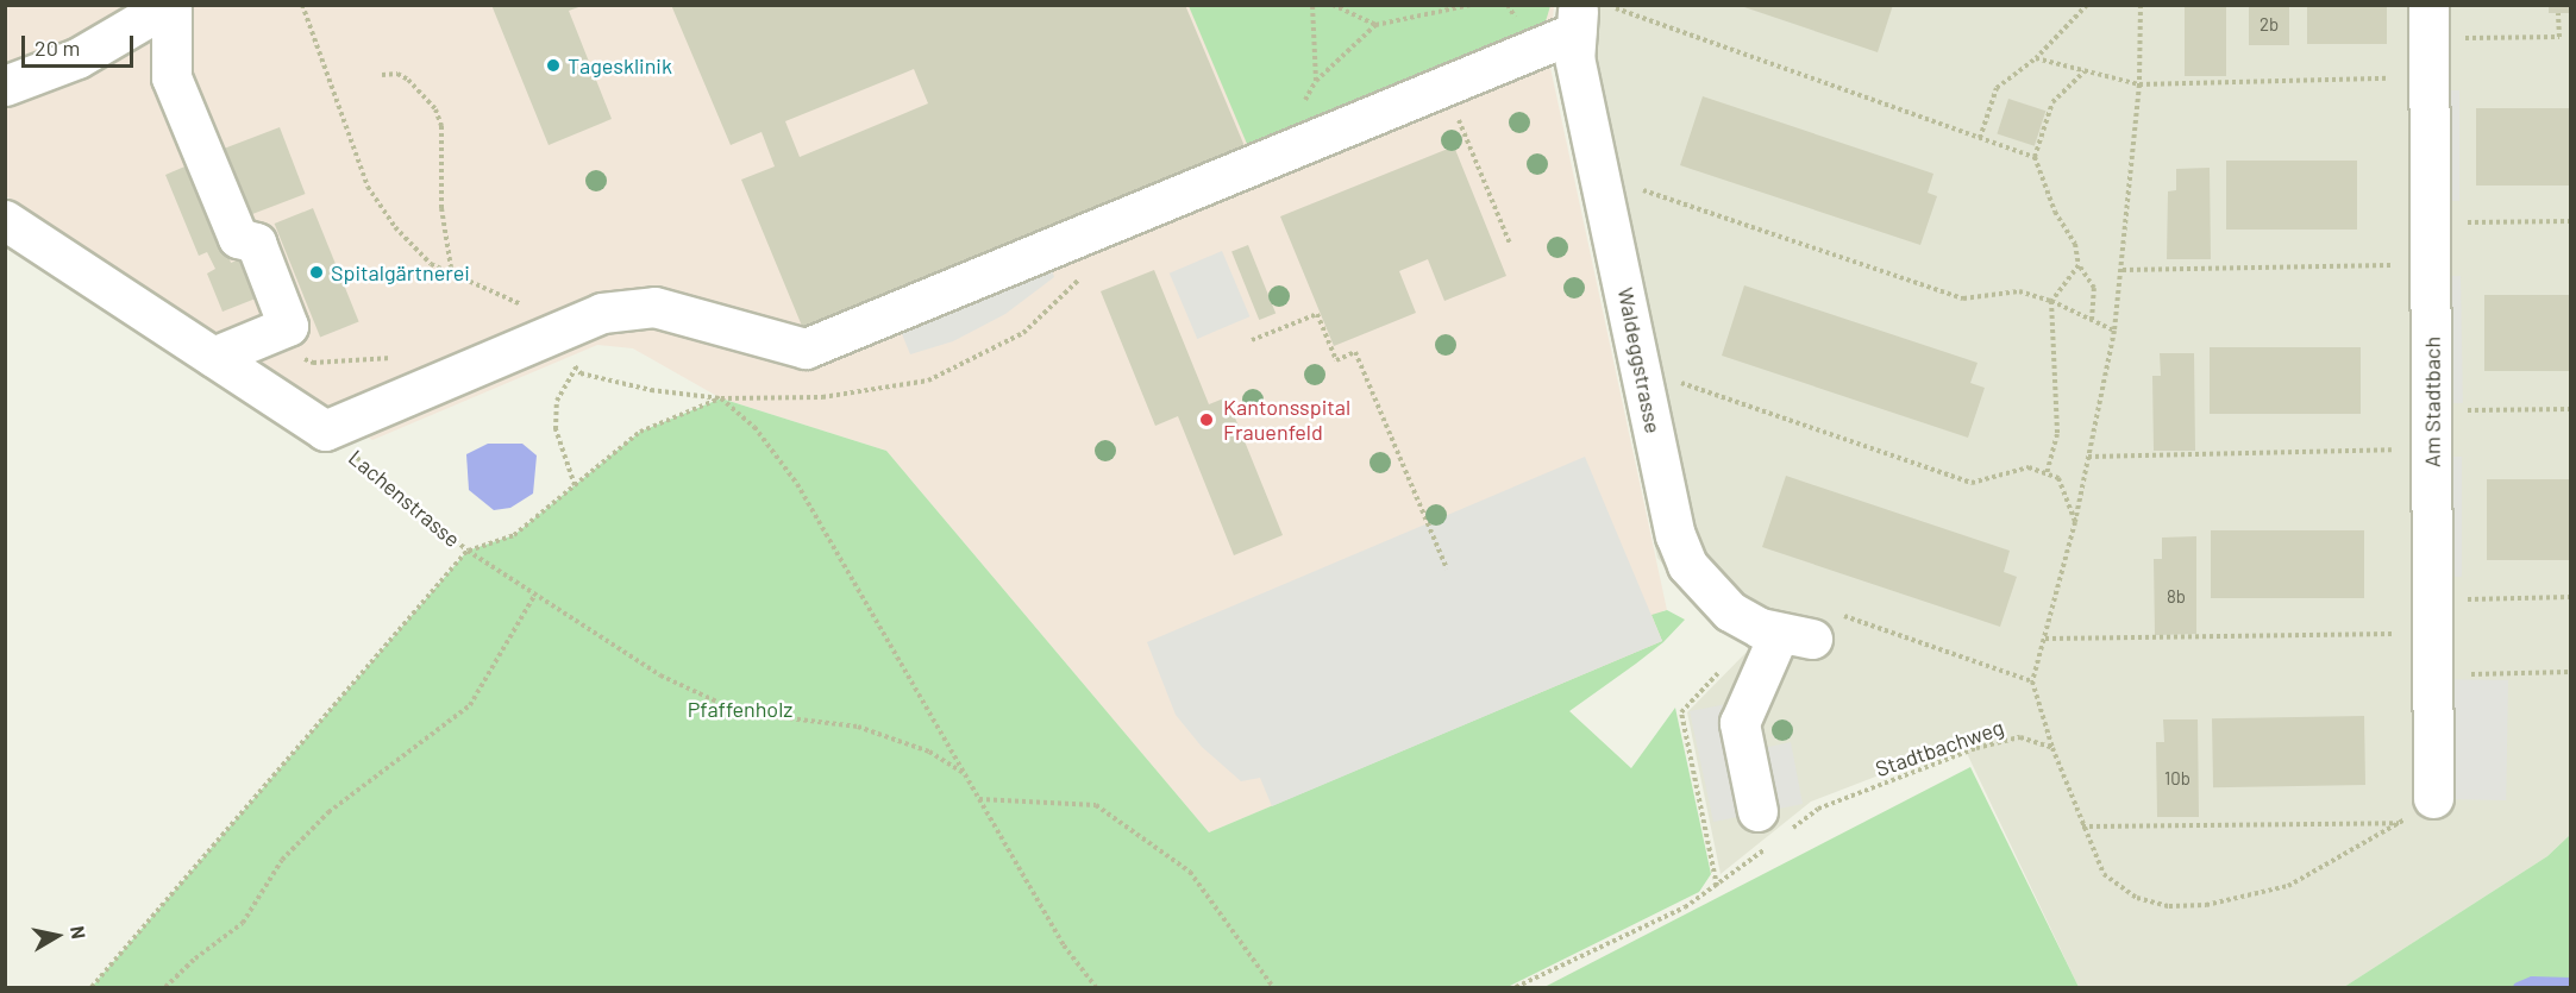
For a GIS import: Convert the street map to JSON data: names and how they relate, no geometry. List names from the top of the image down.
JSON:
{
  "streets": {
    "street": ["Waldeggstrasse", "Am Stadtbach"],
    "path": ["Lachenstrasse", "Stadtbachweg"]
  },
  "parks": ["Pfaffenholz"],
  "places": ["Tagesklinik", "Spitalgärtnerei", "Kantonsspital Frauenfeld"],
  "house_numbers": ["2b", "8b", "10b"],
  "scale_bar": "20 m",
  "north": "right"
}
